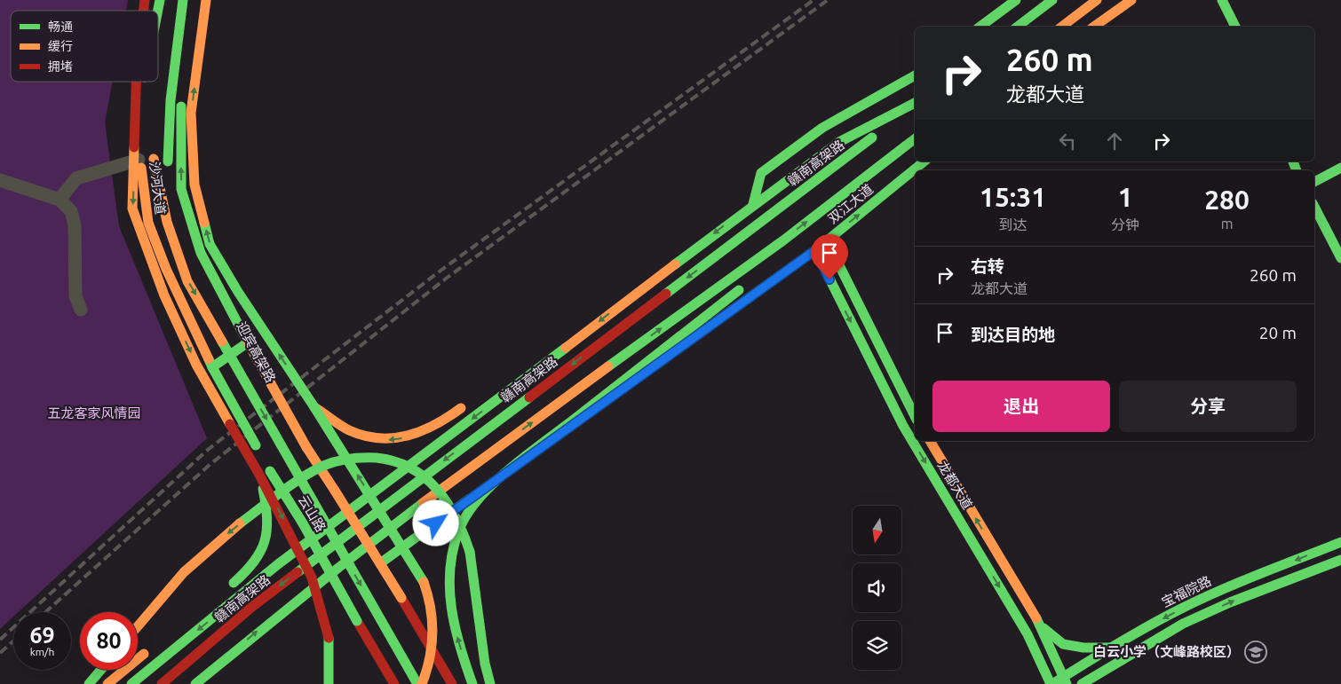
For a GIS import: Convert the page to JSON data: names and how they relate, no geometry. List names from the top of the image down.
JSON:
{
  "streets": {
    "main road": [
      "赣南高架路",
      "沙河大道",
      "双江大道",
      "迎宾高架路",
      "龙都大道",
      "云山路",
      "宝福院路"
    ]
  },
  "crossings": [
    ["沙河大道", "双江大道"],
    ["沙河大道", "云山路"],
    ["双江大道", "龙都大道"],
    ["龙都大道", "宝福院路"]
  ],
  "parks": ["五龙客家风情园"],
  "places": {
    "school or university": ["白云小学（文峰路校区）"]
  },
  "legend": ["畅通", "缓行", "拥堵"],
  "north": "bottom",
  "page": {
    "turn": ["260 m", "龙都大道"],
    "eta": [
      "15:31",
      "到达",
      "1",
      "分钟",
      "280",
      "m"
    ],
    "list": [
      {
        "name": "右转",
        "note": "龙都大道",
        "value": "260 m"
      },
      {
        "name": "到达目的地",
        "value": "20 m"
      }
    ],
    "buttons": ["退出", "分享"],
    "speed": "69 km/h",
    "limit": "80"
  }
}
